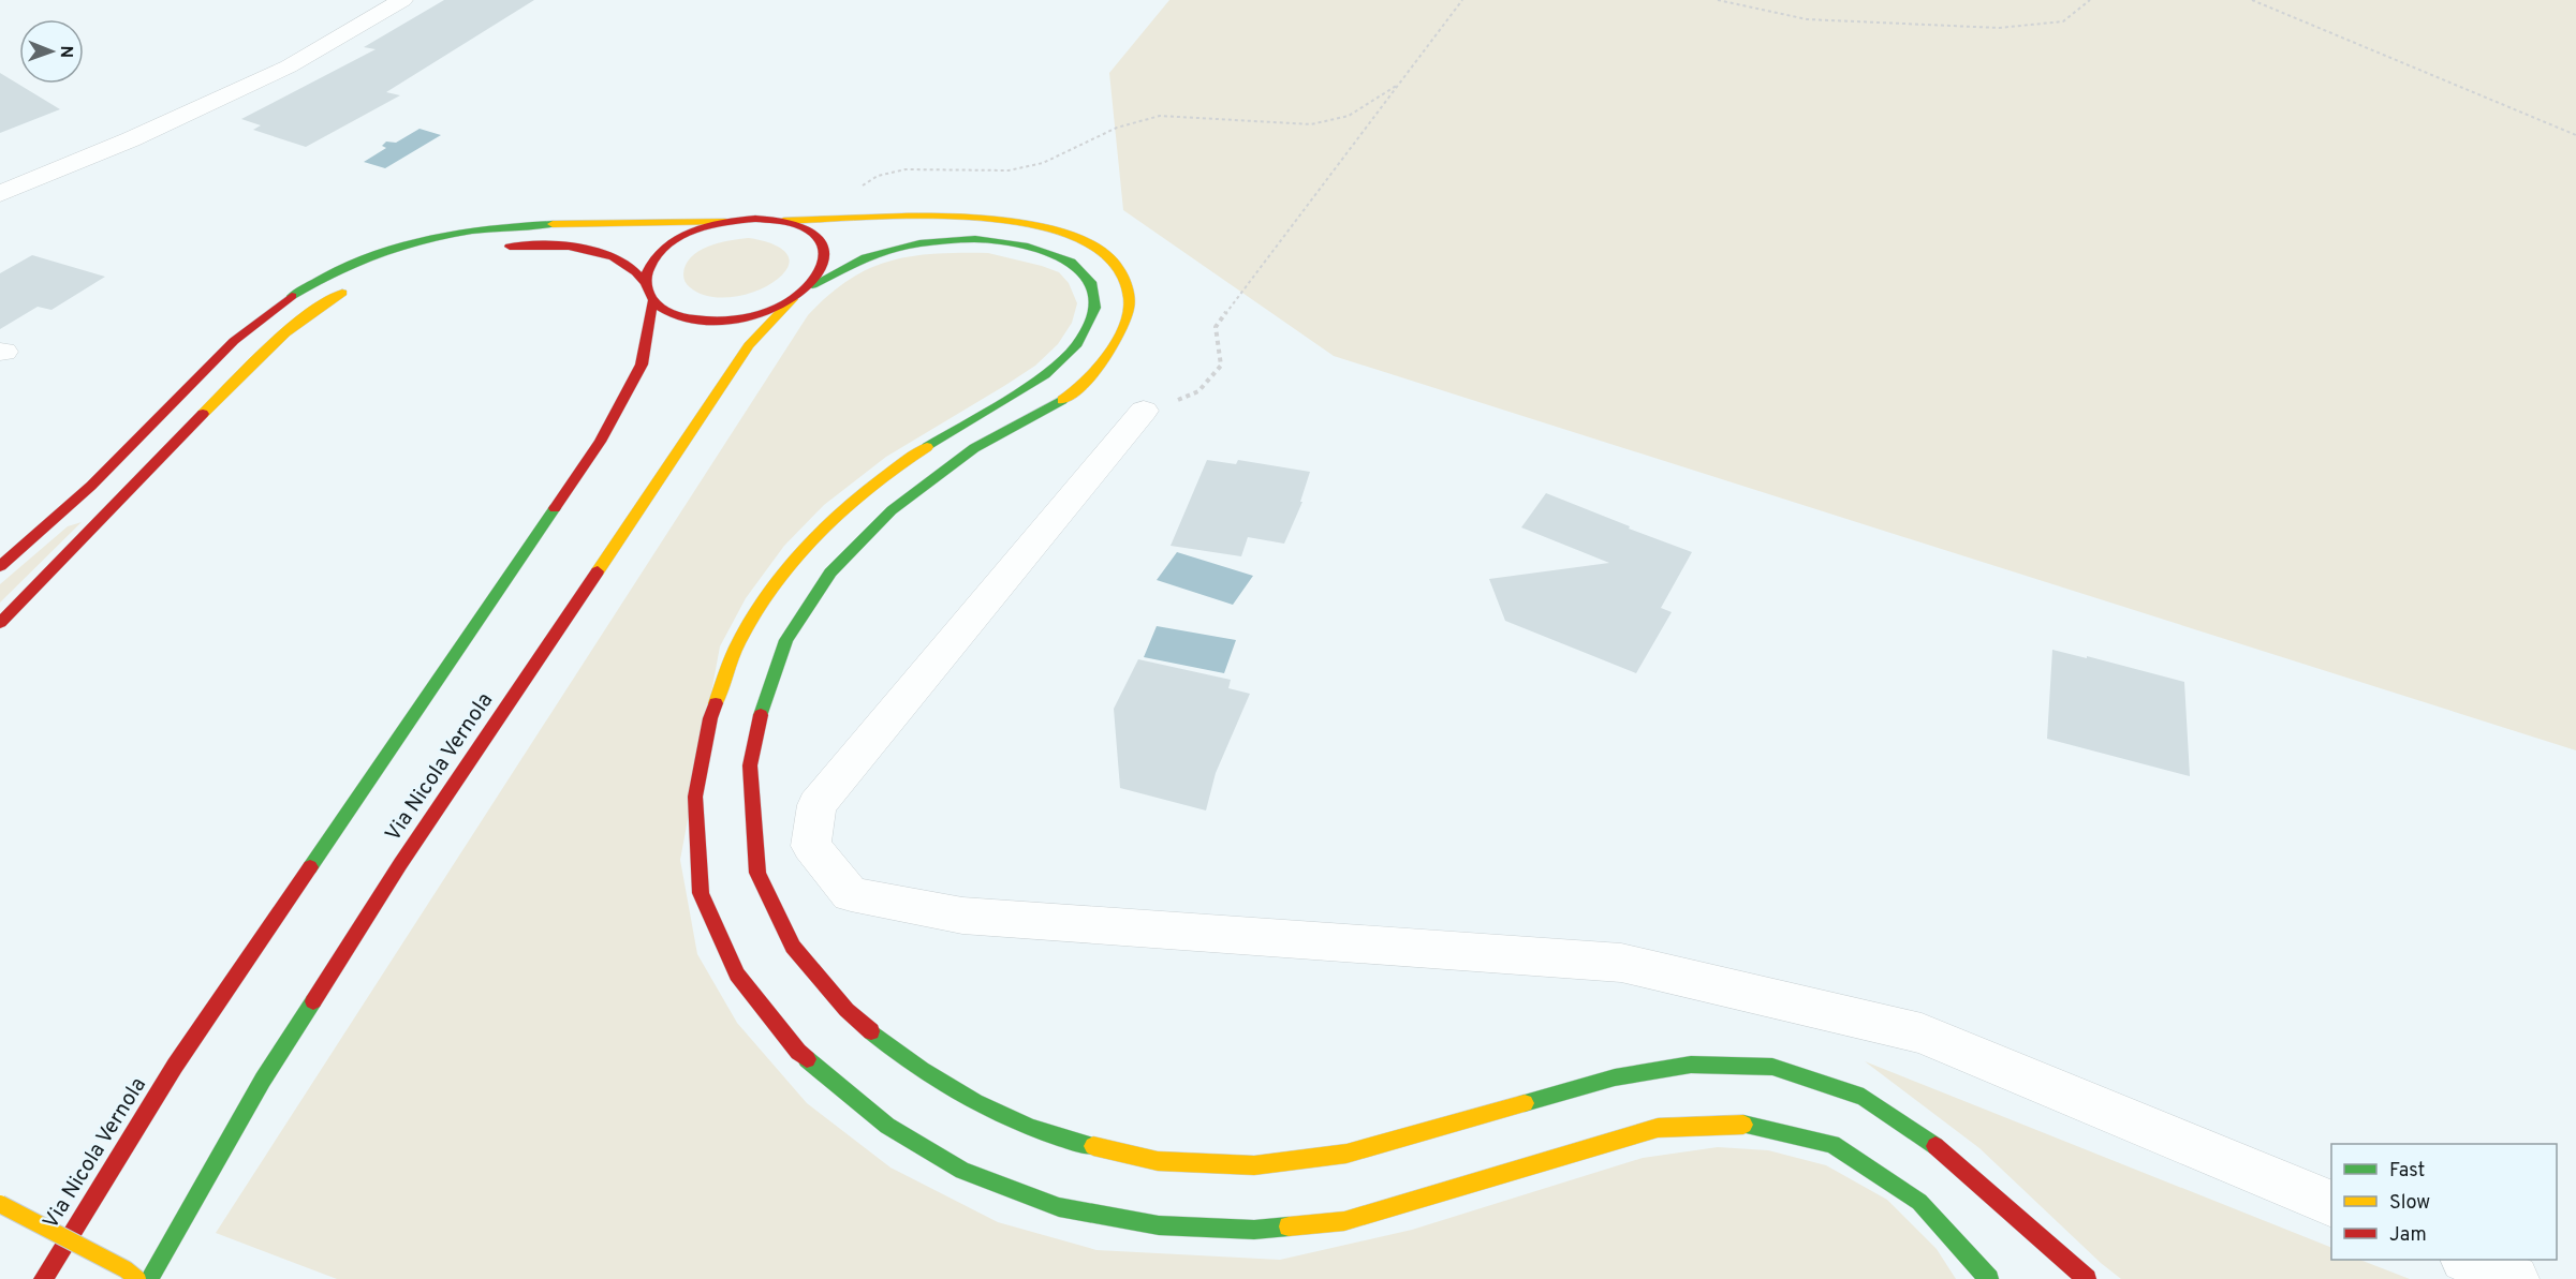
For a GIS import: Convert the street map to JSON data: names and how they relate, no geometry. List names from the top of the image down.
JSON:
{
  "streets": {
    "main road": ["Via Nicola Vernola"]
  },
  "legend": ["Fast", "Slow", "Jam"],
  "north": "right"
}
